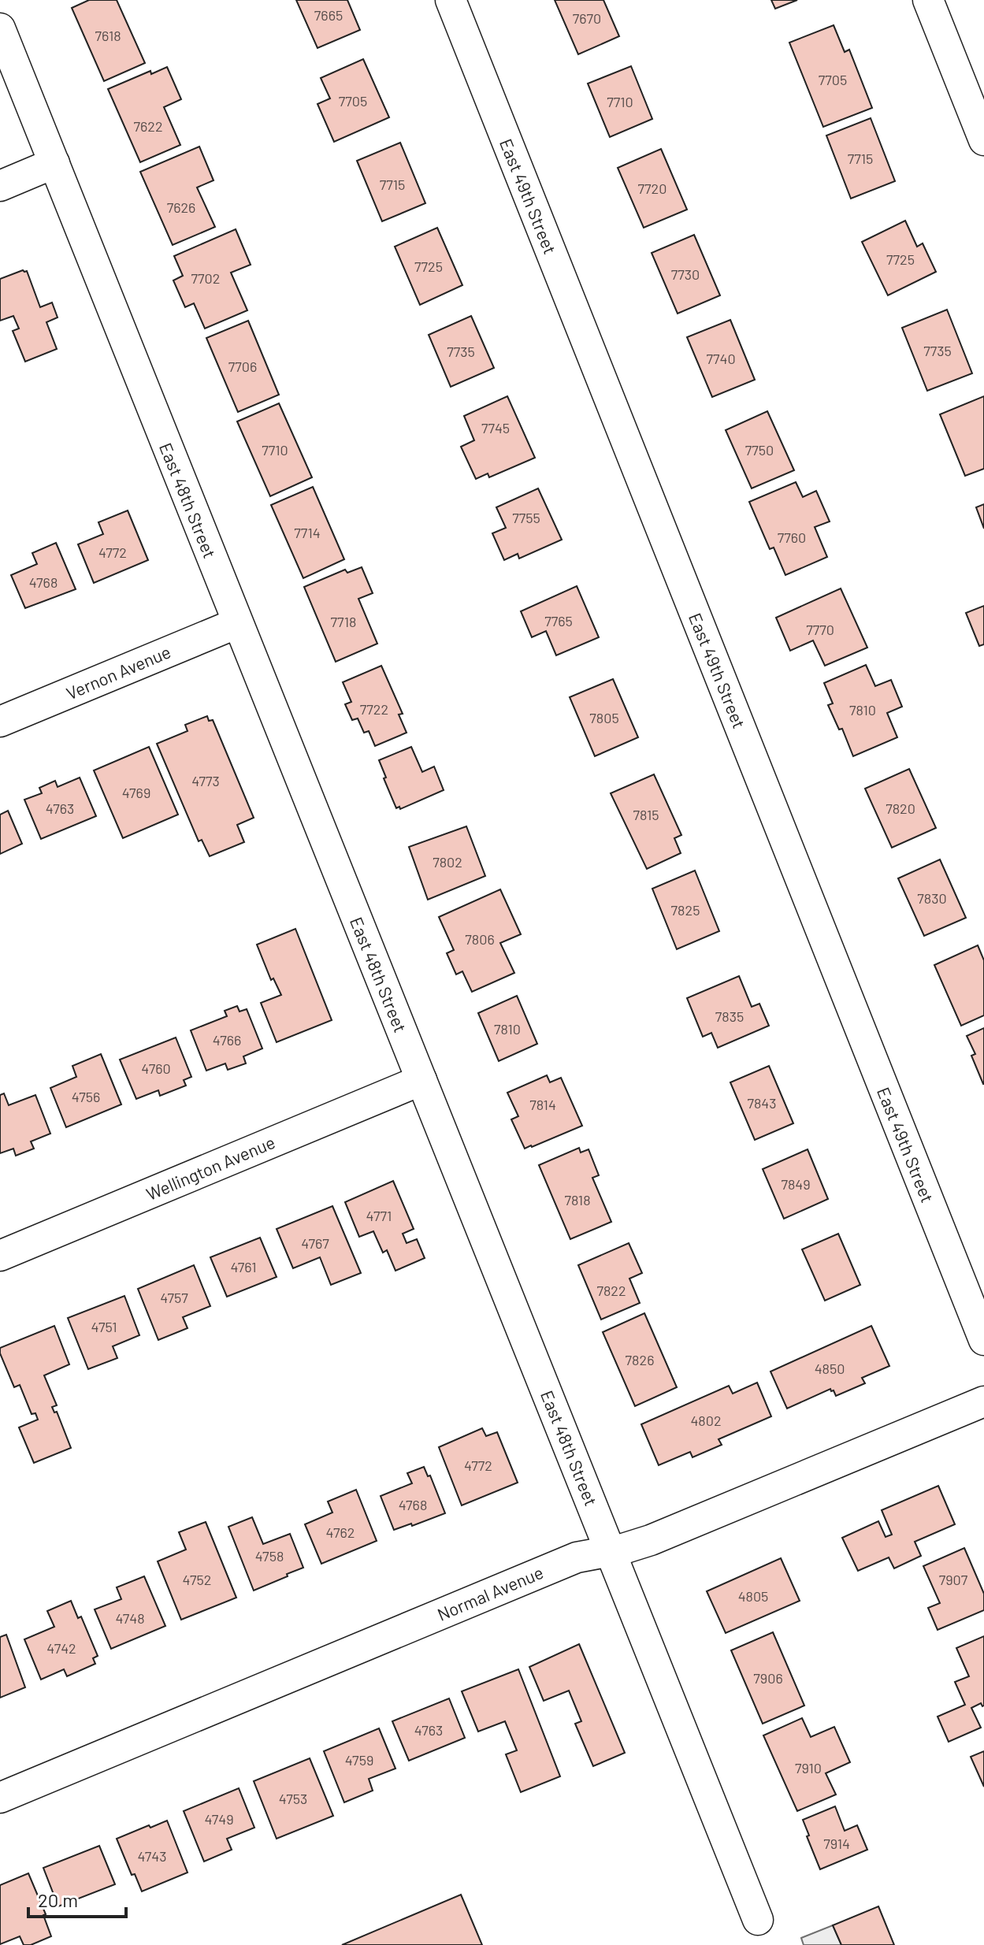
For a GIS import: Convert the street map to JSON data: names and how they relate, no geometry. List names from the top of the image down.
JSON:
{
  "streets": {
    "street": [
      "East 49th Street",
      "East 48th Street",
      "Vernon Avenue",
      "Wellington Avenue",
      "Normal Avenue"
    ]
  },
  "crossings": [
    ["East 48th Street", "Vernon Avenue"],
    ["East 48th Street", "Wellington Avenue"],
    ["East 48th Street", "Normal Avenue"]
  ],
  "house_numbers": [
    "7665",
    "7670",
    "7618",
    "7705",
    "7705",
    "7710",
    "7622",
    "7715",
    "7715",
    "7720",
    "7626",
    "7725",
    "7725",
    "7730",
    "7702",
    "7735",
    "7735",
    "7740",
    "7706",
    "7745",
    "7710",
    "7750",
    "7755",
    "7714",
    "7760",
    "4772",
    "4768",
    "7765",
    "7718",
    "7770",
    "7722",
    "7810",
    "7805",
    "4773",
    "4769",
    "4763",
    "7820",
    "7815",
    "7802",
    "7830",
    "7825",
    "7806",
    "7835",
    "7810",
    "4766",
    "4760",
    "4756",
    "7843",
    "7814",
    "7849",
    "7818",
    "4771",
    "4767",
    "4761",
    "7822",
    "4757",
    "4751",
    "7826",
    "4850",
    "4802",
    "4772",
    "4768",
    "4762",
    "4758",
    "4752",
    "7907",
    "4805",
    "4748",
    "4742",
    "7906",
    "4763",
    "4759",
    "7910",
    "4753",
    "4749",
    "7914",
    "4743"
  ],
  "scale_bar": "20 m"
}
